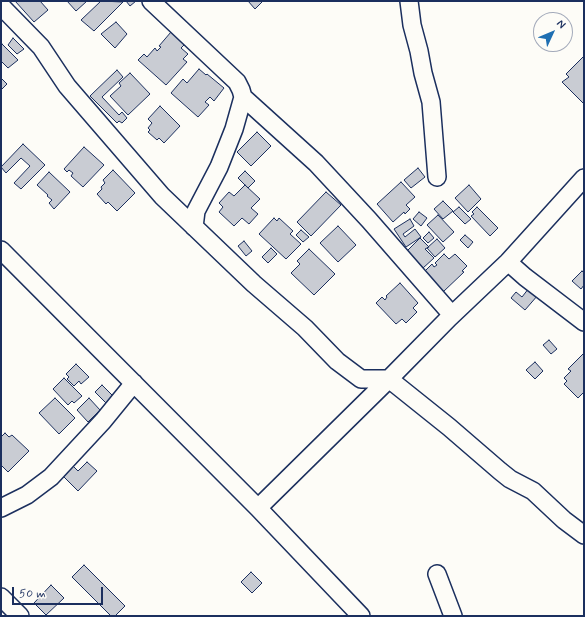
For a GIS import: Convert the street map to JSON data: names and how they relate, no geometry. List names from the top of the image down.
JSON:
{
  "scale_bar": "50 m",
  "north": "top right"
}
